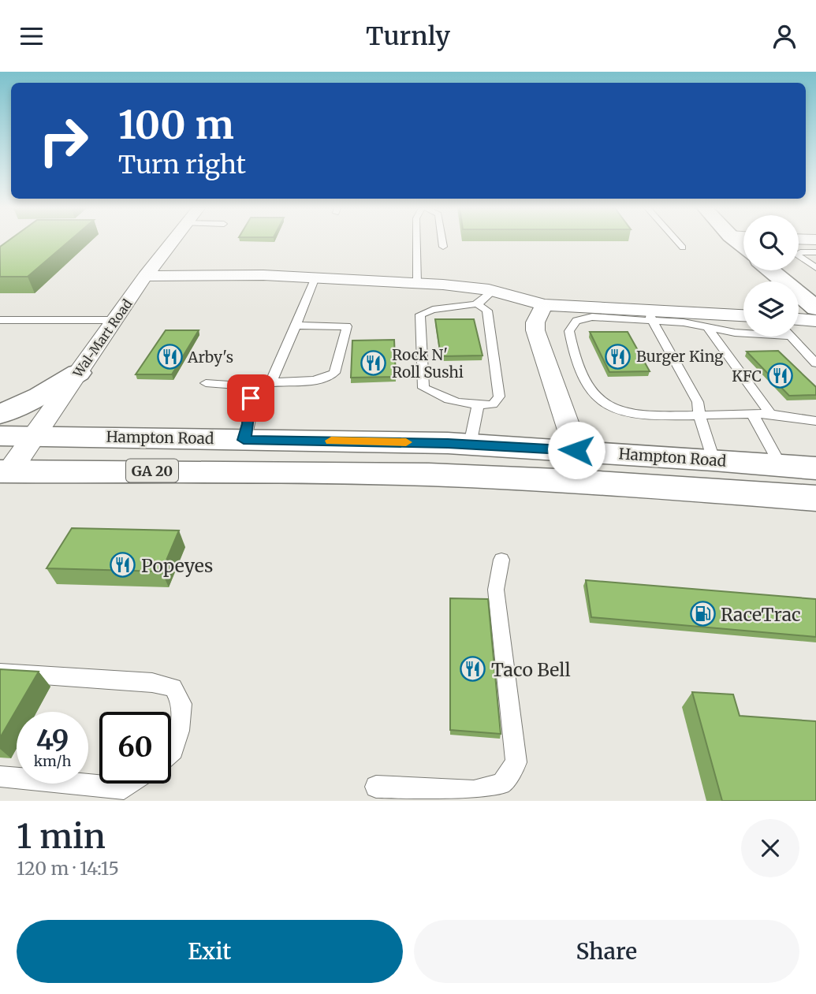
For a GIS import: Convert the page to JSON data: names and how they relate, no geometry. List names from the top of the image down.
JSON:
{
  "streets": {
    "main road": ["Hampton Road", "GA 20"],
    "street": ["Wal-Mart Road"]
  },
  "crossings": [
    ["Wal-Mart Road", "Hampton Road"]
  ],
  "places": {
    "restaurant": [
      "Burger King",
      "Arby's",
      "Rock N' Roll Sushi",
      "KFC",
      "Popeyes",
      "Taco Bell"
    ],
    "fuel station": ["RaceTrac"]
  },
  "page": {
    "header": "Turnly",
    "turn": ["100 m", "Turn right"],
    "speed": "49 km/h",
    "limit": "60",
    "heading": ["1 min", "120 m · 14:15"],
    "buttons": ["Exit", "Share"]
  }
}
